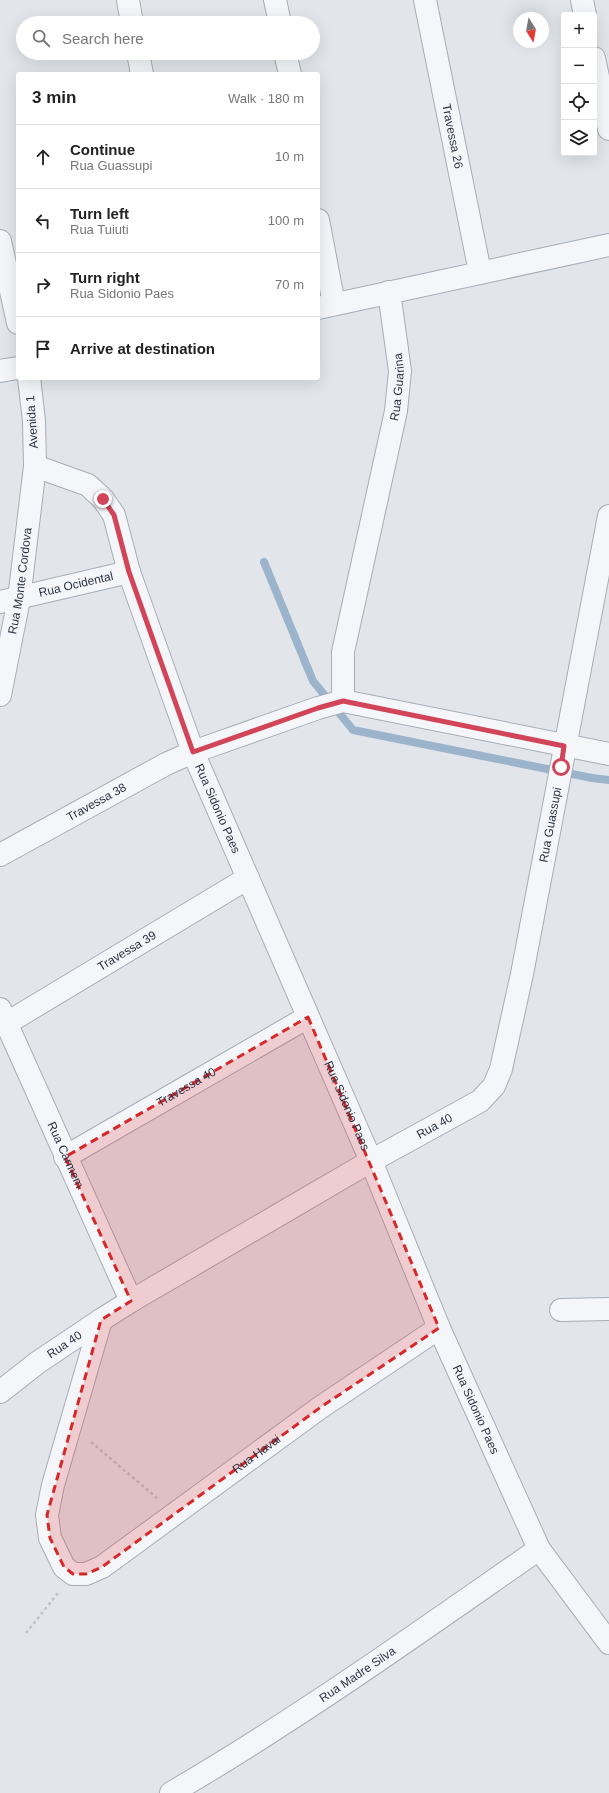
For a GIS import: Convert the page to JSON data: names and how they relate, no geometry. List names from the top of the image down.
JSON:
{
  "streets": {
    "street": [
      "Travessa 26",
      "Rua Guarina",
      "Avenida 1",
      "Rua Monte Cordova",
      "Rua Ocidental",
      "Travessa 38",
      "Rua Sidonio Paes",
      "Rua Guassupi",
      "Travessa 39",
      "Travessa 40",
      "Rua 40",
      "Rua Carmem",
      "Rua Havai",
      "Rua Madre Silva"
    ]
  },
  "crossings": [
    ["Rua Guarina", "Travessa 38"],
    ["Avenida 1", "Rua Monte Cordova"],
    ["Avenida 1", "Rua Sidonio Paes"],
    ["Rua Monte Cordova", "Rua Ocidental"],
    ["Rua Monte Cordova", "Rua Sidonio Paes"],
    ["Rua Ocidental", "Rua Sidonio Paes"],
    ["Travessa 38", "Rua Sidonio Paes"],
    ["Rua Sidonio Paes", "Travessa 39"],
    ["Rua Sidonio Paes", "Travessa 40"],
    ["Rua Sidonio Paes", "Rua 40"],
    ["Rua Sidonio Paes", "Rua Carmem"],
    ["Rua Sidonio Paes", "Rua Havai"],
    ["Rua Sidonio Paes", "Rua Madre Silva"],
    ["Rua Guassupi", "Rua 40"],
    ["Travessa 39", "Rua Carmem"],
    ["Travessa 40", "Rua Carmem"],
    ["Rua 40", "Rua Carmem"]
  ],
  "north": "bottom",
  "page": {
    "map_buttons": ["+", "−"],
    "search": "Search here",
    "heading": ["3 min", "Walk · 180 m"],
    "list": [
      ["Continue", "Rua Guassupi", "10 m"],
      ["Turn left", "Rua Tuiuti", "100 m"],
      ["Turn right", "Rua Sidonio Paes", "70 m"],
      "Arrive at destination"
    ]
  }
}
